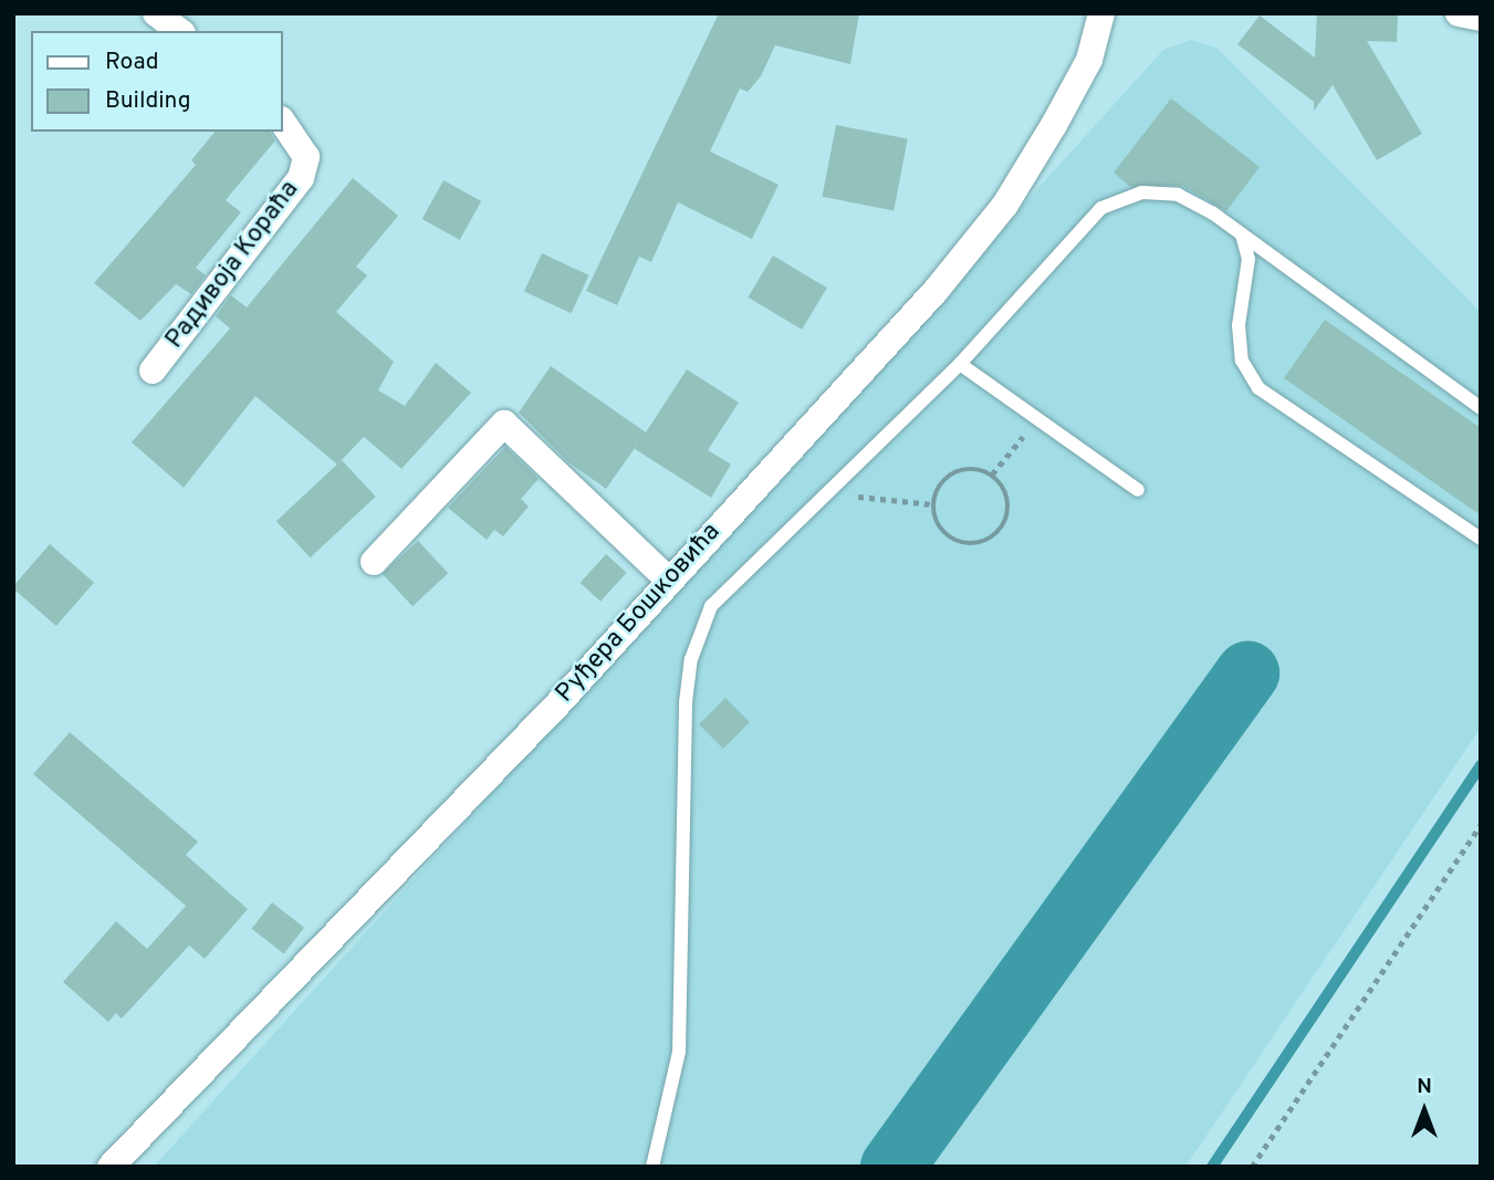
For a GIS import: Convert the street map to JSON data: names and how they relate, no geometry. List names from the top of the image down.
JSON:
{
  "streets": {
    "street": ["Радивоја Кораћа", "Руђера Бошковића"]
  },
  "legend": ["Road", "Building"],
  "north": "top"
}
